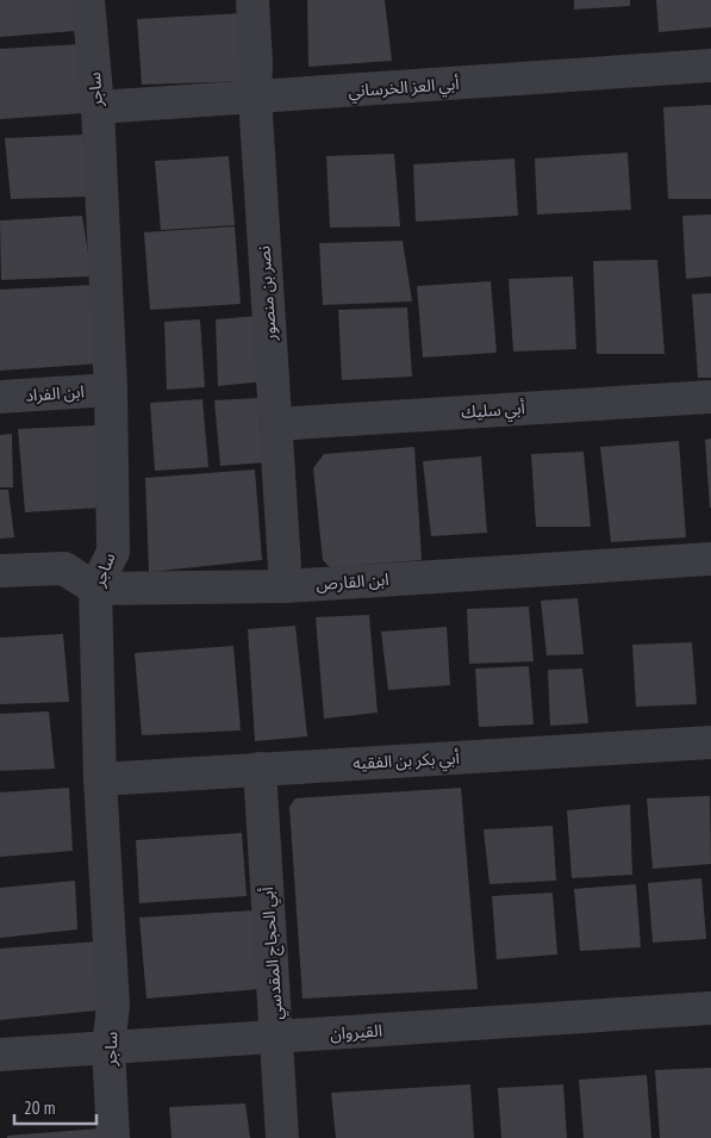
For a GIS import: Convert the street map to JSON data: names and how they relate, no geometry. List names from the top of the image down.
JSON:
{
  "streets": {
    "street": [
      "أبي العز الخرساني",
      "ساجر",
      "نصر بن منصور",
      "ابن الفراد",
      "أبي سليك",
      "ابن القارص",
      "أبي بكر بن الفقيه",
      "أبي الحجاج المقدسي",
      "القيروان"
    ]
  },
  "crossings": [
    ["أبي العز الخرساني", "ساجر"],
    ["أبي العز الخرساني", "نصر بن منصور"],
    ["ساجر", "ابن الفراد"],
    ["ساجر", "ابن القارص"],
    ["ساجر", "أبي بكر بن الفقيه"],
    ["ساجر", "القيروان"],
    ["نصر بن منصور", "أبي سليك"],
    ["نصر بن منصور", "ابن القارص"],
    ["أبي بكر بن الفقيه", "أبي الحجاج المقدسي"],
    ["أبي الحجاج المقدسي", "القيروان"]
  ],
  "scale_bar": "20 m"
}
